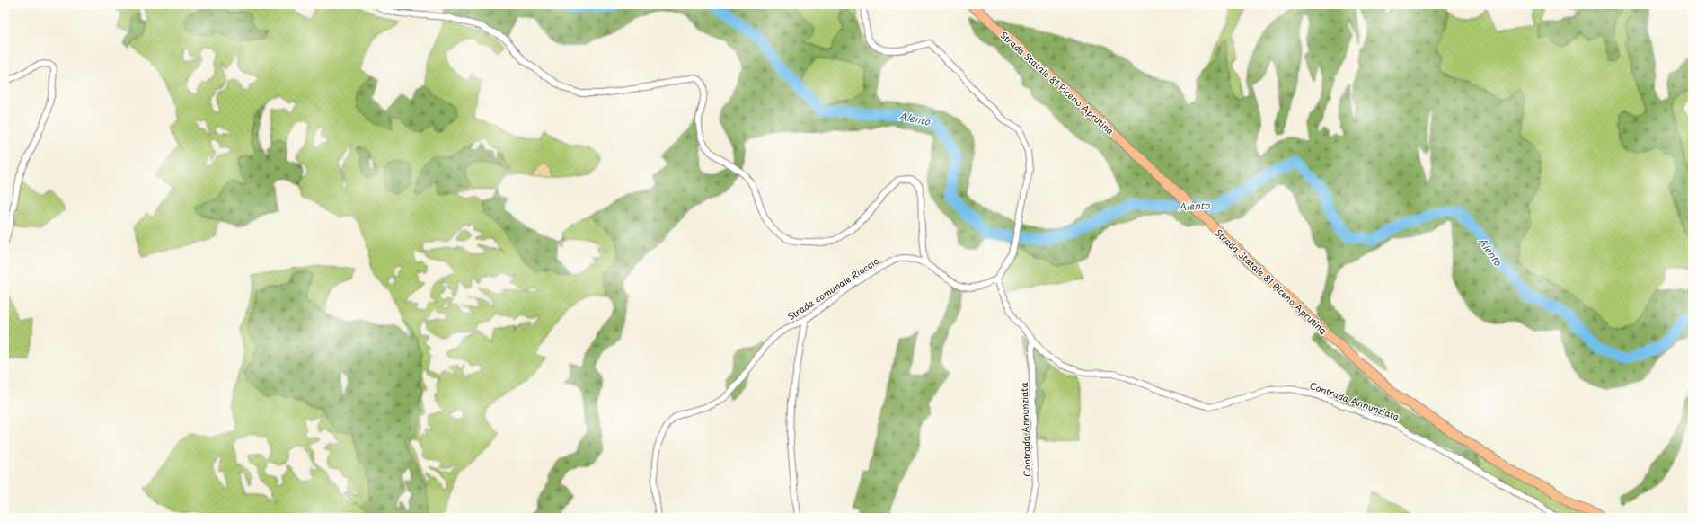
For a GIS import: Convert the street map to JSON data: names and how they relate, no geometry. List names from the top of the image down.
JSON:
{
  "streets": {
    "highway": ["Strada Statale 81 Piceno Aprutina"],
    "street": ["Strada comunale Riuccio", "Contrada Annunziata"]
  },
  "water": ["Alento"]
}
